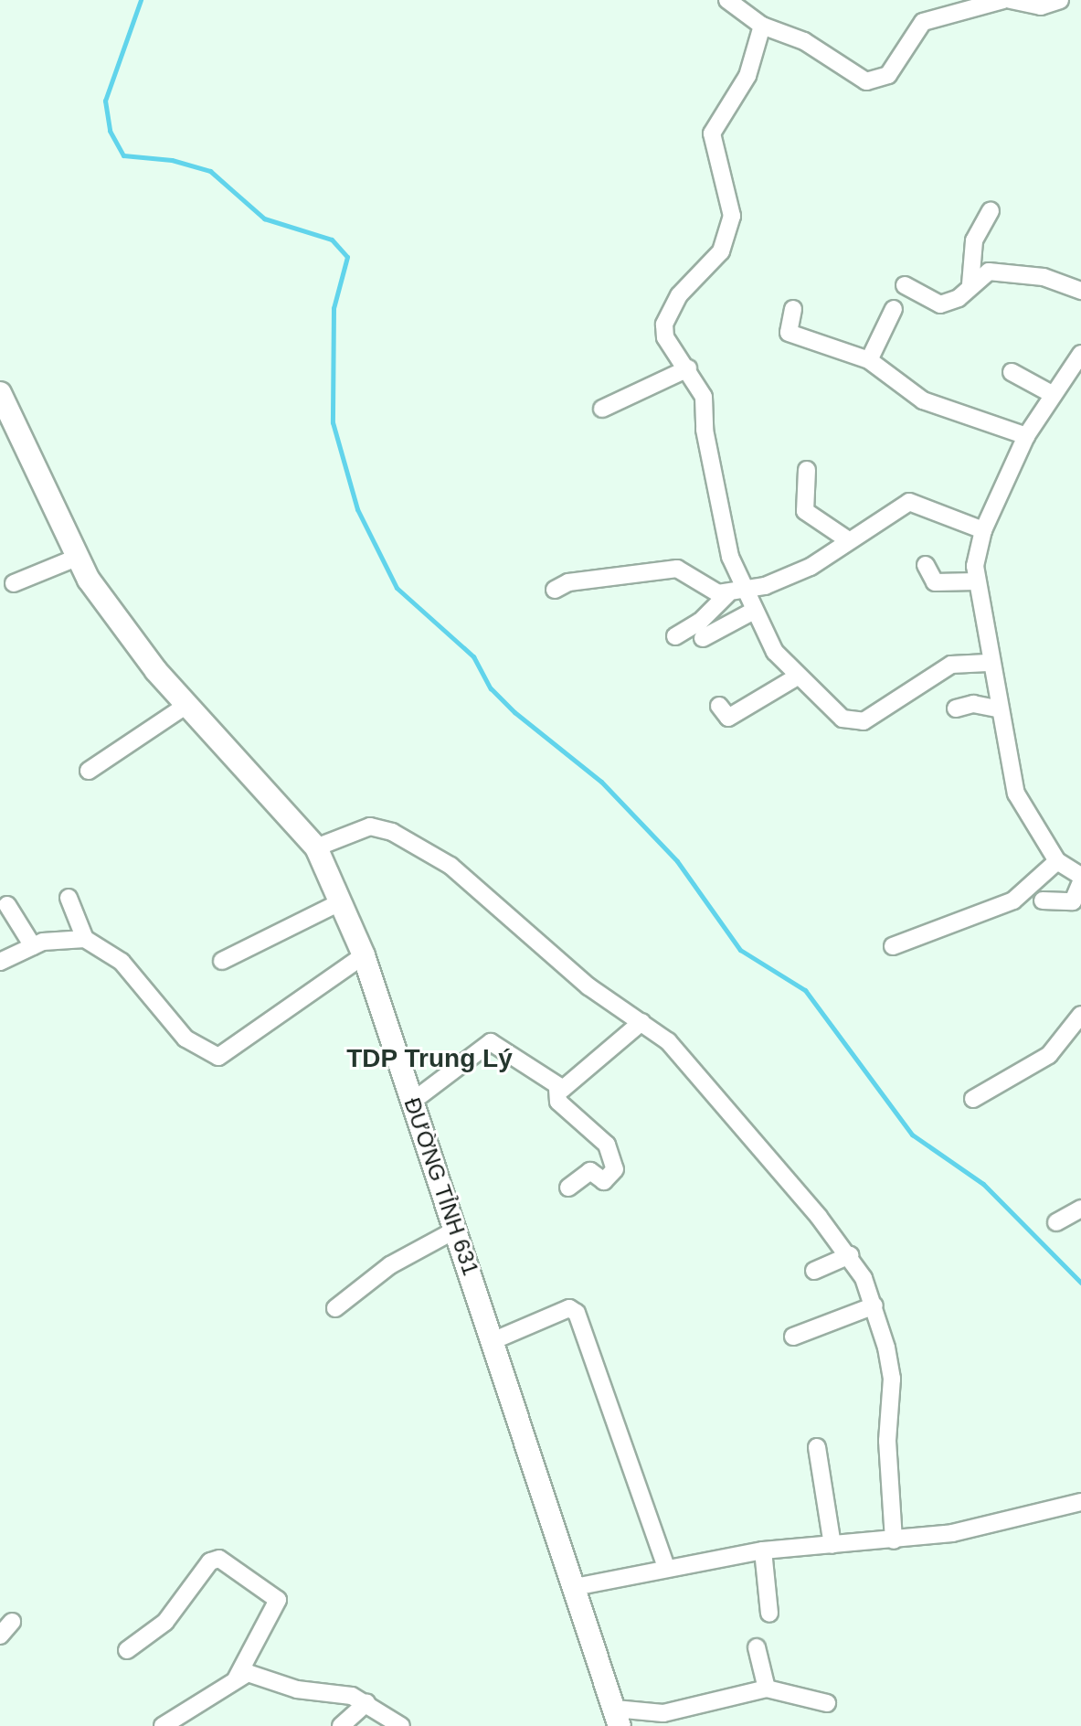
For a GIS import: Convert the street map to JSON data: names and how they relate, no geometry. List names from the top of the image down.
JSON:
{
  "streets": {
    "main road": ["ĐƯỜNG TỈNH 631"]
  },
  "districts": ["TDP Trung Lý"]
}
